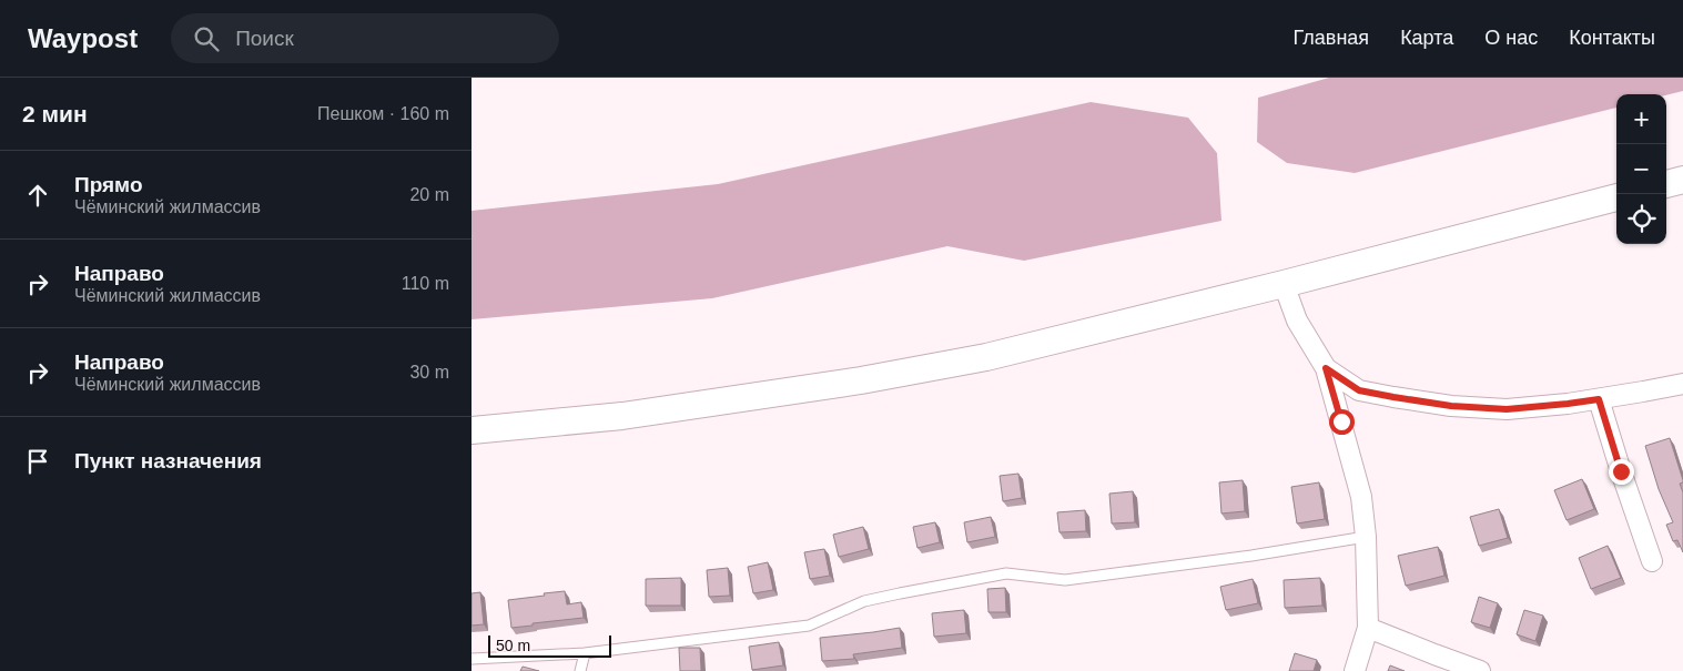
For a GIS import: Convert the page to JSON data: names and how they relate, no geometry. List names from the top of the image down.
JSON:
{
  "scale_bar": "50 m",
  "page": {
    "header": "Waypost",
    "search": "Поиск",
    "nav": [
      "Главная",
      "Карта",
      "О нас",
      "Контакты"
    ],
    "heading": ["2 мин", "Пешком · 160 m"],
    "map_buttons": ["+", "−"],
    "list": [
      ["Прямо", "Чёминский жилмассив", "20 m"],
      ["Направо", "Чёминский жилмассив", "110 m"],
      ["Направо", "Чёминский жилмассив", "30 m"],
      "Пункт назначения"
    ],
    "scale": "50 m"
  }
}
